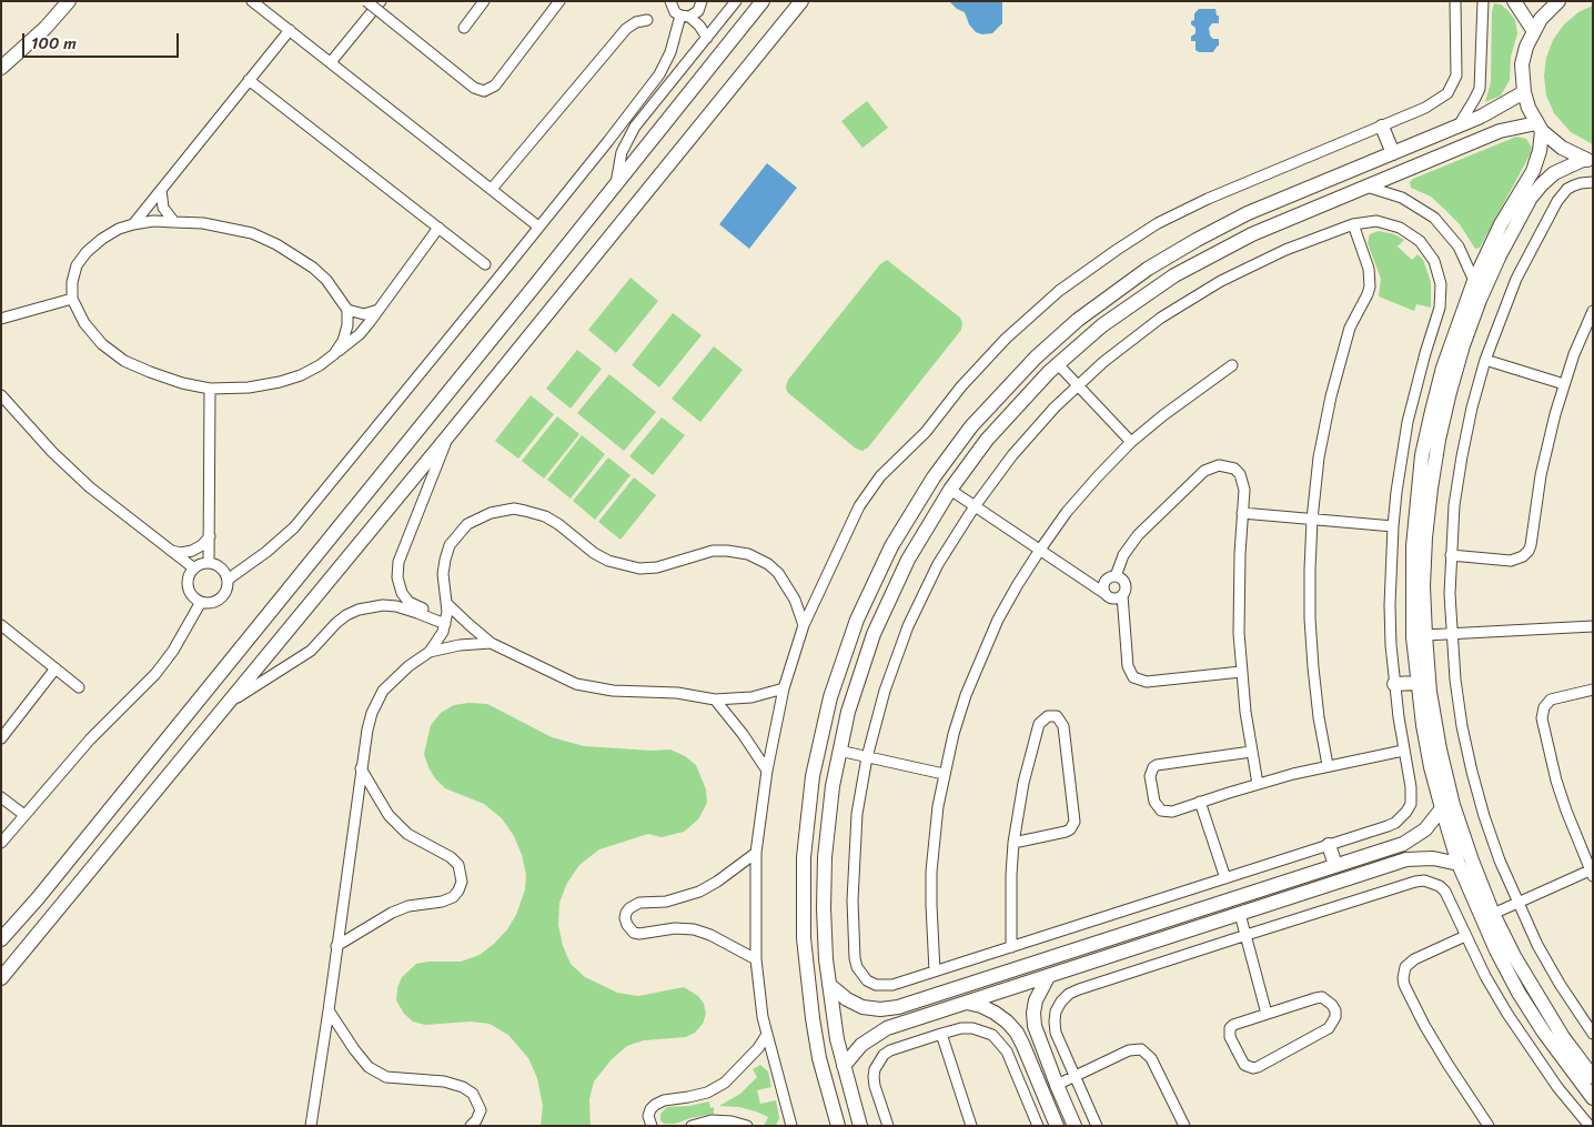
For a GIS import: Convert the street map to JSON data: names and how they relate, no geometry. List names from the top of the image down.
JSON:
{
  "scale_bar": "100 m"
}
